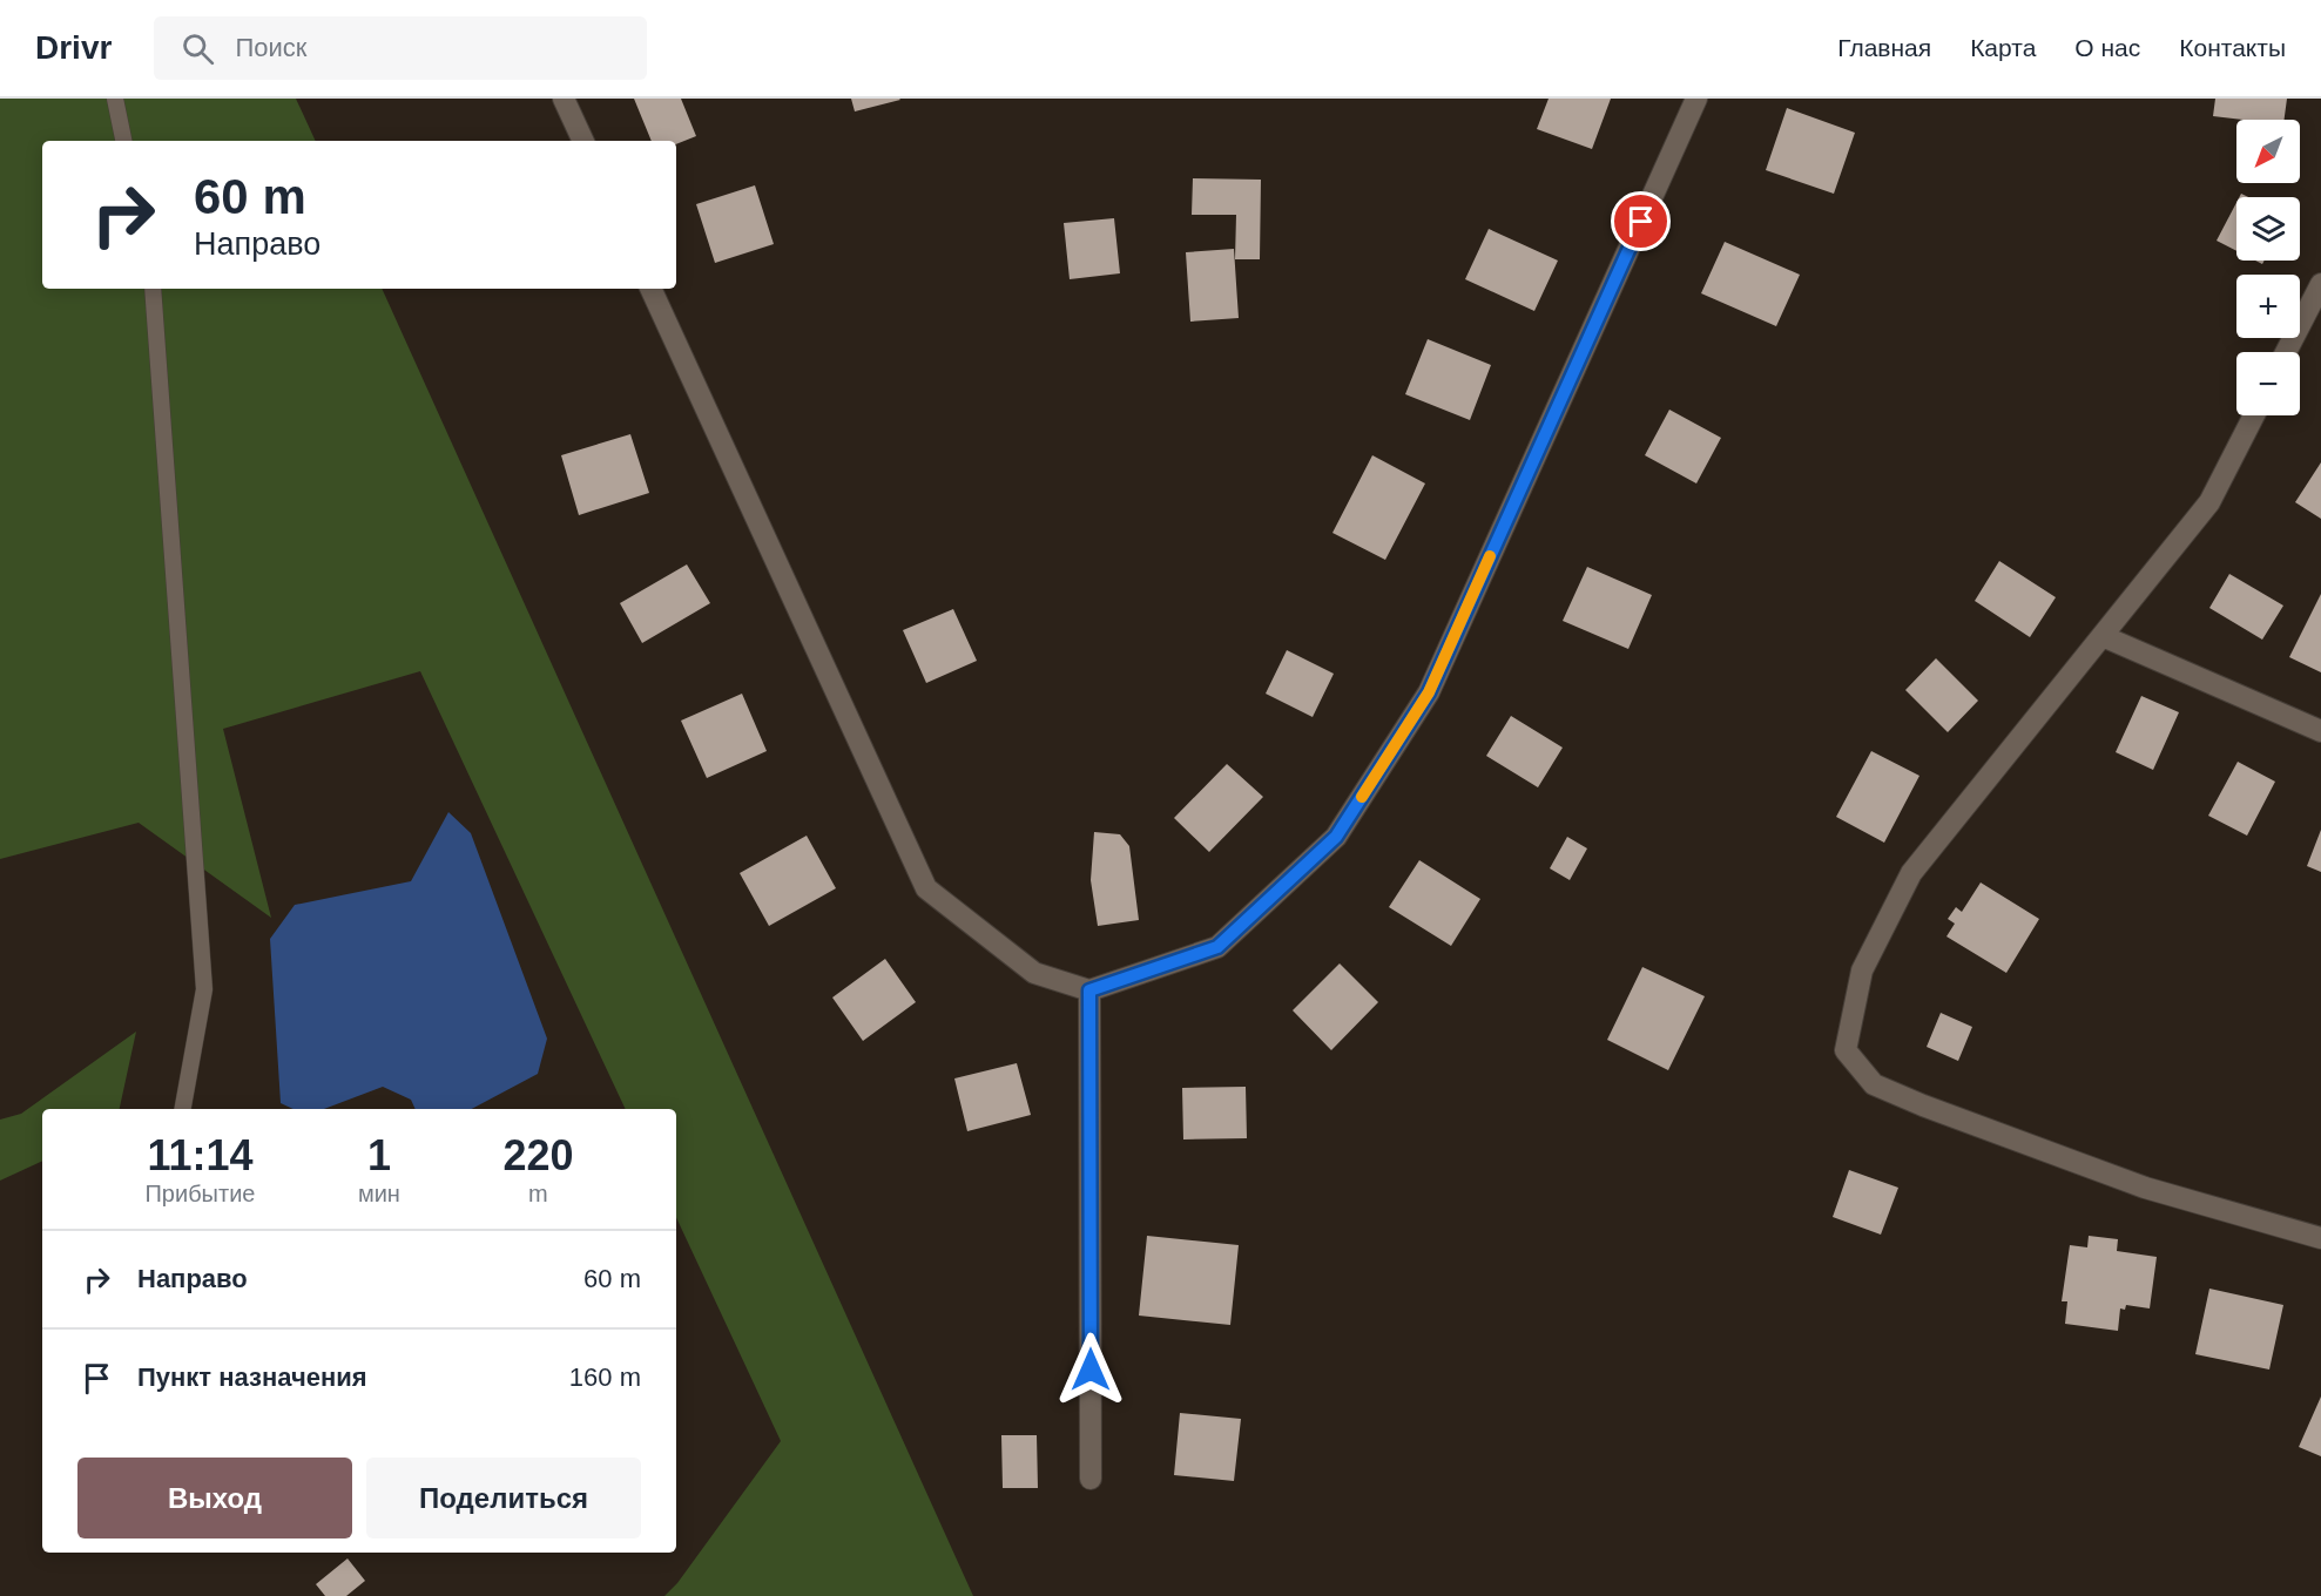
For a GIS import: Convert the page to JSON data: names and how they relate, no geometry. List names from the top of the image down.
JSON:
{
  "north": "bottom left",
  "page": {
    "header": "Drivr",
    "search": "Поиск",
    "nav": [
      "Главная",
      "Карта",
      "О нас",
      "Контакты"
    ],
    "map_buttons": ["+", "−"],
    "turn": ["60 m", "Направо"],
    "eta": [
      "11:14",
      "Прибытие",
      "1",
      "мин",
      "220",
      "m"
    ],
    "list": [
      {
        "name": "Направо",
        "value": "60 m"
      },
      {
        "name": "Пункт назначения",
        "value": "160 m"
      }
    ],
    "buttons": ["Выход", "Поделиться"]
  }
}
